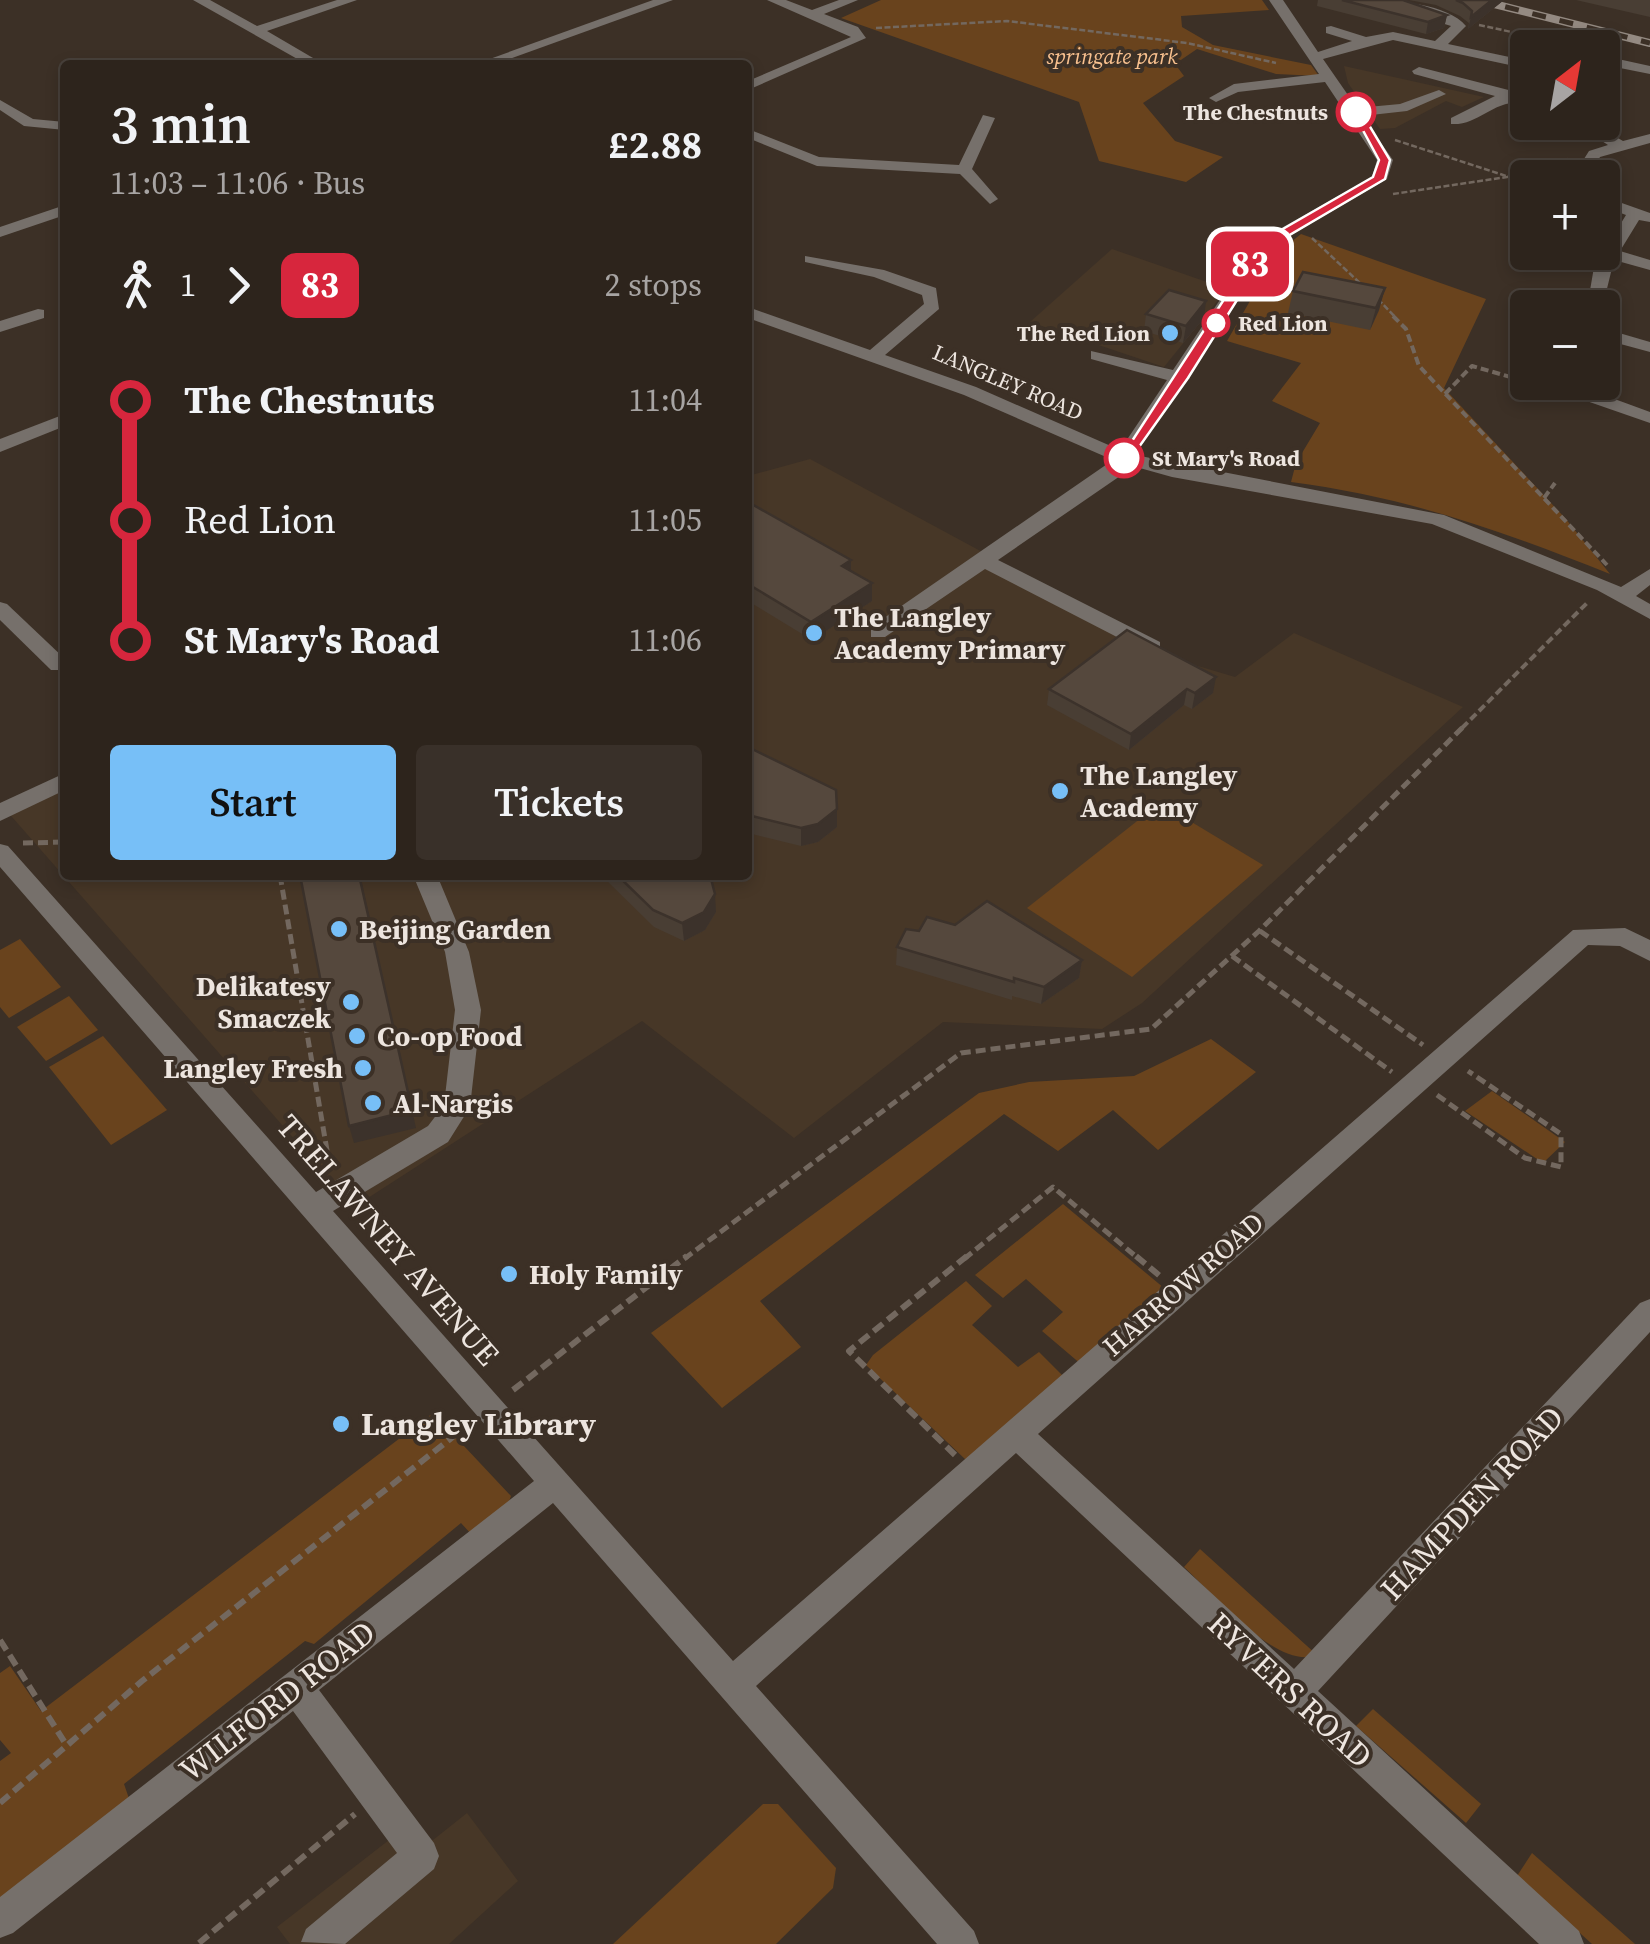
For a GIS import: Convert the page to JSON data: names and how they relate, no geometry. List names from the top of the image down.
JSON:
{
  "streets": {
    "street": [
      "LANGLEY ROAD",
      "TRELAWNEY AVENUE",
      "HARROW ROAD",
      "HAMPDEN ROAD",
      "RYVERS ROAD",
      "WILFORD ROAD"
    ]
  },
  "crossings": [
    ["TRELAWNEY AVENUE", "HARROW ROAD"],
    ["TRELAWNEY AVENUE", "WILFORD ROAD"],
    ["HARROW ROAD", "RYVERS ROAD"],
    ["HAMPDEN ROAD", "RYVERS ROAD"]
  ],
  "parks": ["springate park"],
  "places": [
    "The Chestnuts",
    "Red Lion",
    "The Red Lion",
    "St Mary's Road",
    "The Langley Academy Primary",
    "The Langley Academy",
    "Beijing Garden",
    "Delikatesy Smaczek",
    "Co-op Food",
    "Langley Fresh",
    "Al-Nargis",
    "Holy Family",
    "Langley Library"
  ],
  "lines": ["bus line 83"],
  "north": "top right",
  "page": {
    "on_map": "83",
    "map_buttons": ["+", "−"],
    "heading": ["3 min", "11:03 – 11:06 · Bus", "£2.88"],
    "legs": ["1", "83", "2 stops"],
    "list": [
      {
        "name": "The Chestnuts",
        "value": "11:04"
      },
      {
        "name": "Red Lion",
        "value": "11:05"
      },
      {
        "name": "St Mary's Road",
        "value": "11:06"
      }
    ],
    "buttons": ["Start", "Tickets"]
  }
}
